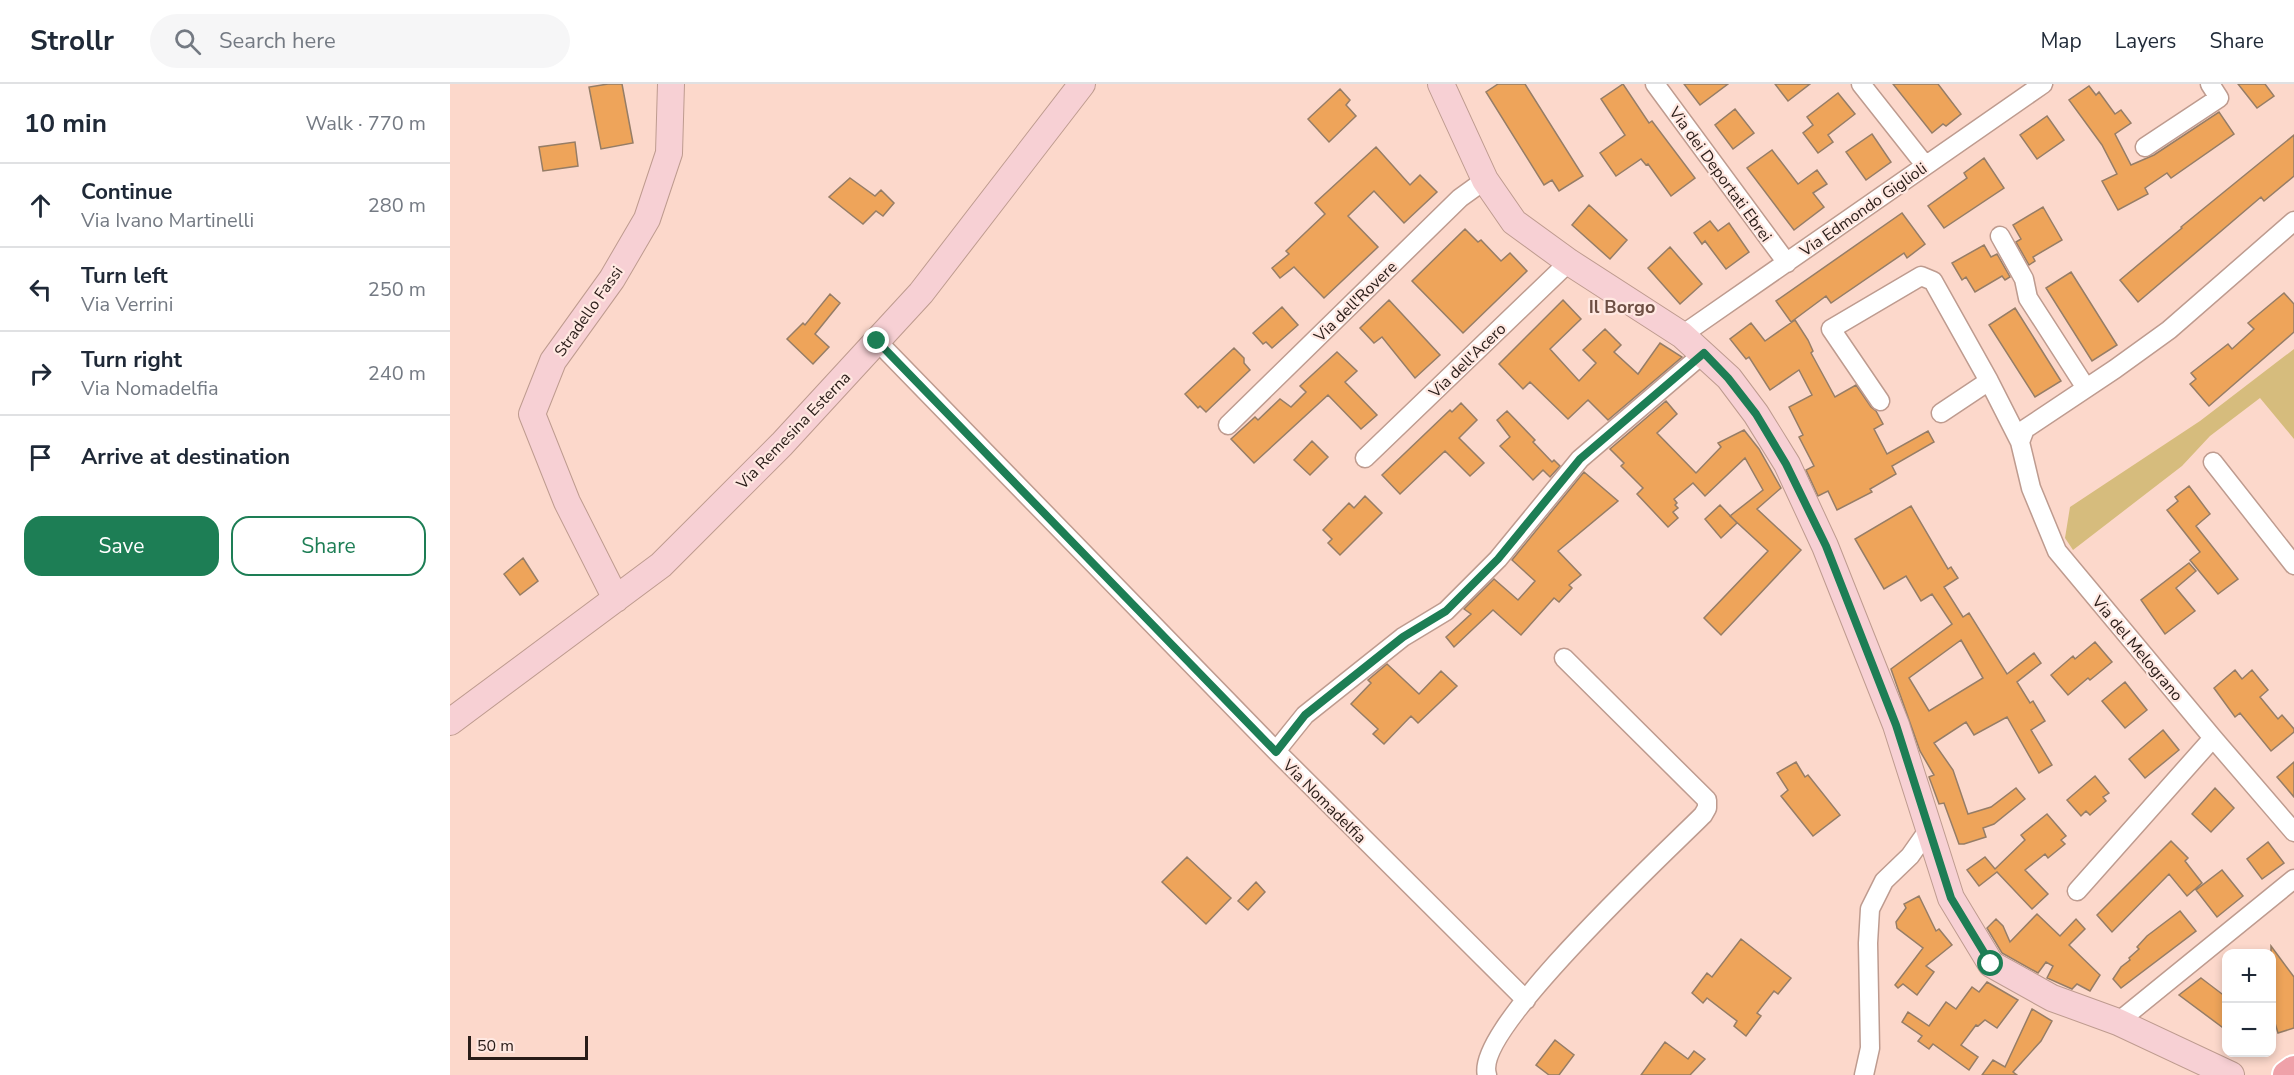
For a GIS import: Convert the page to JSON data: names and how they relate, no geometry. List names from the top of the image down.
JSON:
{
  "streets": {
    "street": [
      "Via dei Deportati Ebrei",
      "Via Edmondo Giglioli",
      "Via dell'Rovere",
      "Stradello Fassi",
      "Via dell'Acero",
      "Via Remesina Esterna",
      "Via del Melograno",
      "Via Nomadelfia"
    ]
  },
  "crossings": [
    ["Via dei Deportati Ebrei", "Via Edmondo Giglioli"],
    ["Stradello Fassi", "Via Remesina Esterna"],
    ["Via Remesina Esterna", "Via Nomadelfia"]
  ],
  "districts": ["Il Borgo"],
  "scale_bar": "50 m",
  "page": {
    "header": "Strollr",
    "search": "Search here",
    "nav": ["Map", "Layers", "Share"],
    "heading": ["10 min", "Walk · 770 m"],
    "list": [
      ["Continue", "Via Ivano Martinelli", "280 m"],
      ["Turn left", "Via Verrini", "250 m"],
      ["Turn right", "Via Nomadelfia", "240 m"],
      "Arrive at destination"
    ],
    "buttons": ["Save", "Share"],
    "map_buttons": ["+", "−"],
    "scale": "50 m"
  }
}
